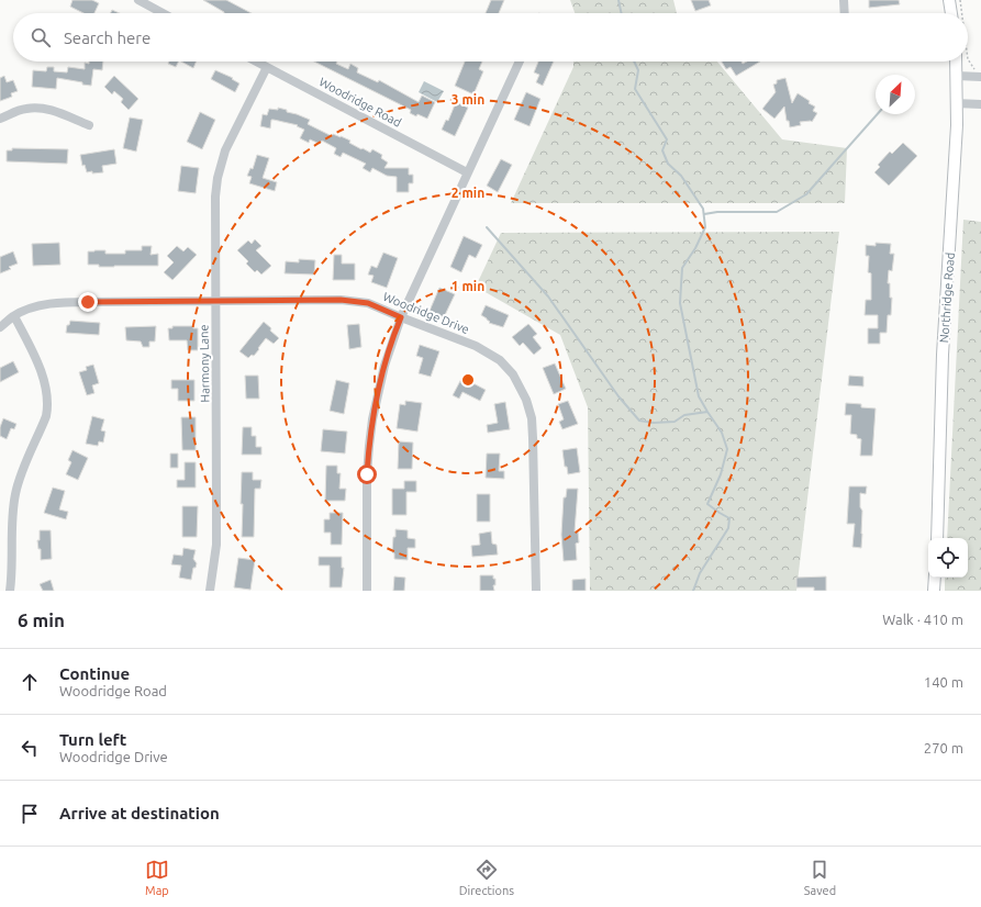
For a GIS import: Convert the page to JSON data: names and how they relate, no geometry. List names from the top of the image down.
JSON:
{
  "streets": {
    "main road": ["Northridge Road"],
    "street": ["Woodridge Road", "Woodridge Drive", "Harmony Lane"]
  },
  "crossings": [
    ["Woodridge Road", "Harmony Lane"],
    ["Woodridge Drive", "Harmony Lane"]
  ],
  "north": "top right",
  "page": {
    "search": "Search here",
    "heading": ["6 min", "Walk · 410 m"],
    "list": [
      ["Continue", "Woodridge Road", "140 m"],
      ["Turn left", "Woodridge Drive", "270 m"],
      "Arrive at destination"
    ],
    "nav": ["Map", "Directions", "Saved"]
  },
  "rings": ["3 min", "2 min", "1 min"]
}
